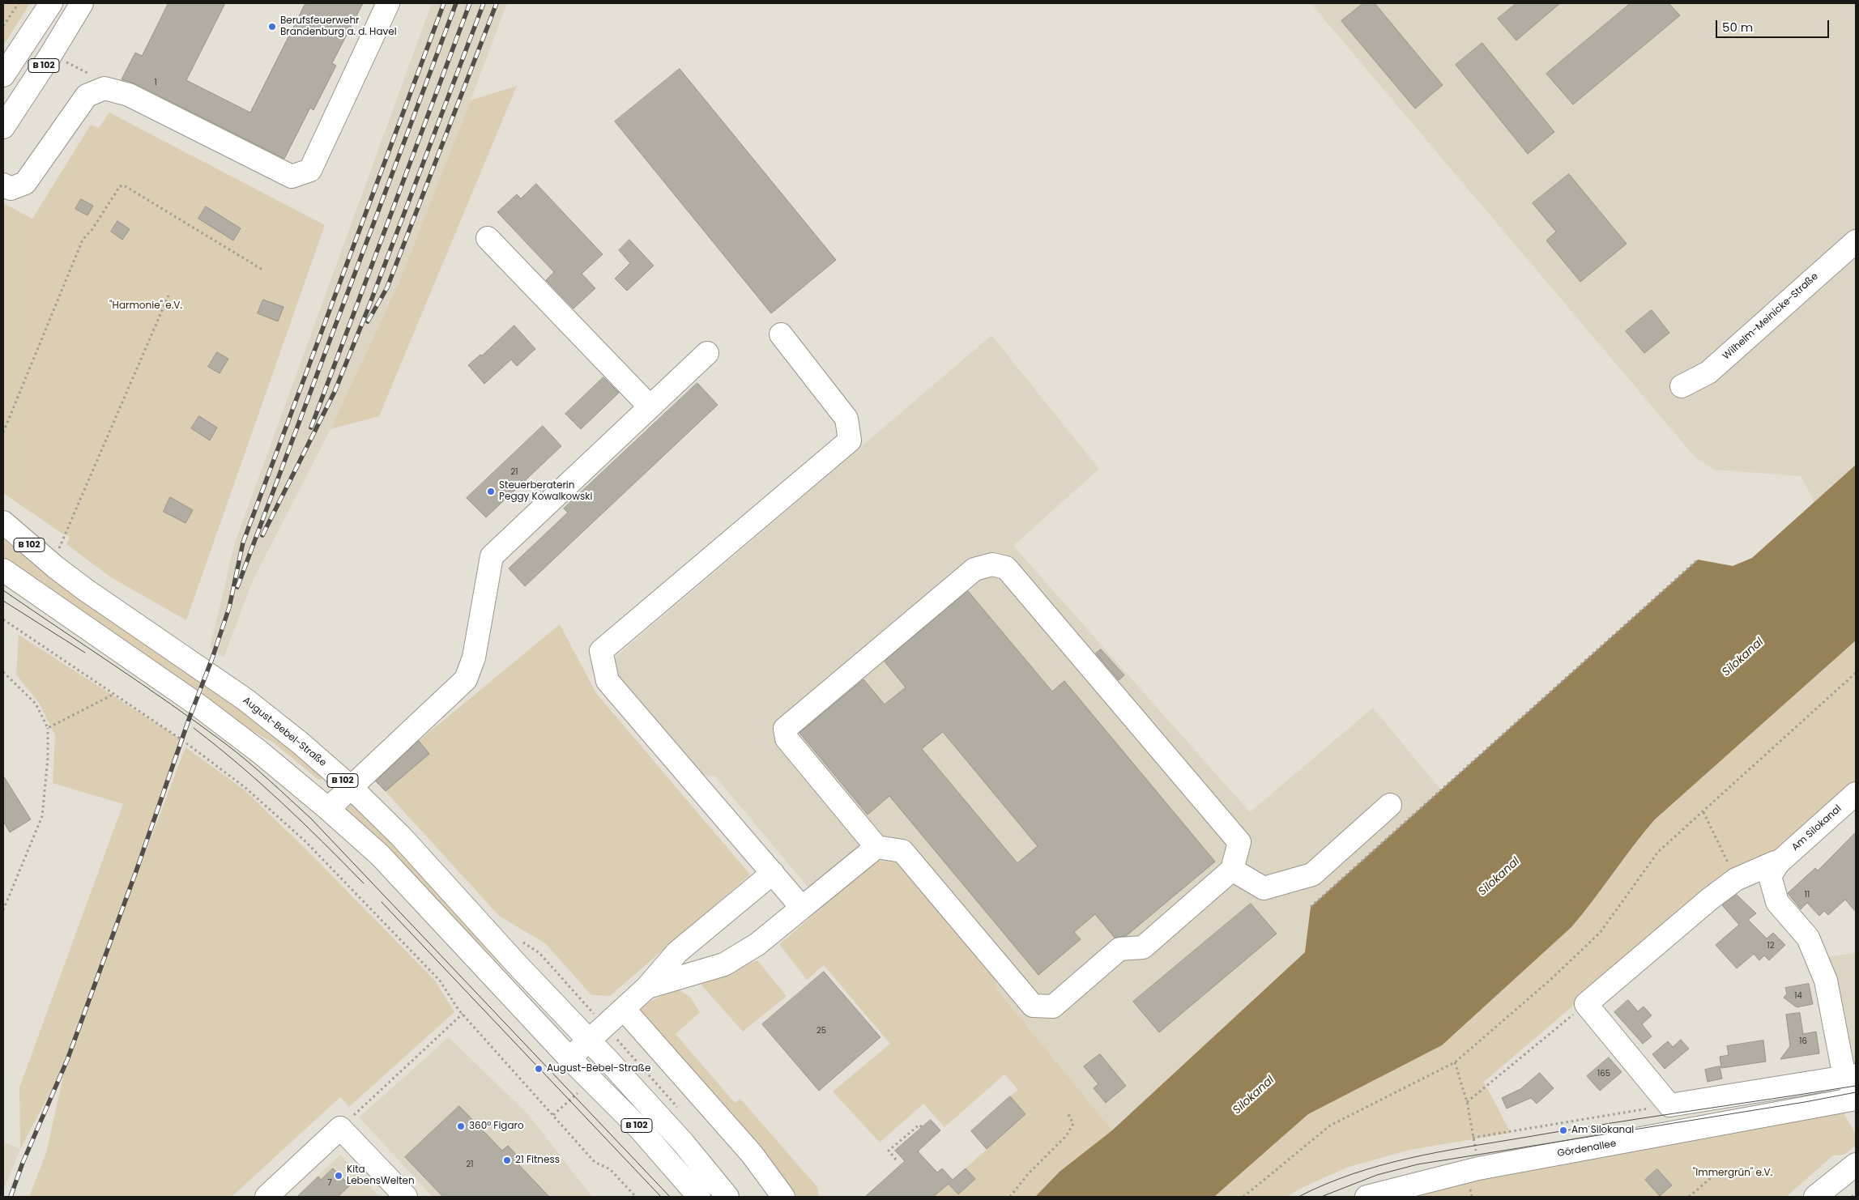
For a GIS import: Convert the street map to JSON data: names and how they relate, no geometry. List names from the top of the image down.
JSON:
{
  "streets": {
    "main road": [
      "B 102",
      "Wilhelm-Meinicke-Straße",
      "August-Bebel-Straße",
      "Am Silokanal",
      "Gördenallee"
    ]
  },
  "water": ["Silokanal"],
  "parks": ["\"Harmonie\" e.V.", "\"Immergrün\" e.V."],
  "places": [
    "Berufsfeuerwehr Brandenburg a. d. Havel",
    "Steuerberaterin Peggy Kowalkowski",
    "August-Bebel-Straße",
    "360° Figaro",
    "Am Silokanal",
    "21 Fitness",
    "Kita LebensWelten"
  ],
  "house_numbers": [
    "1",
    "21",
    "11",
    "12",
    "14",
    "25",
    "16",
    "165",
    "21",
    "7"
  ],
  "scale_bar": "50 m"
}
